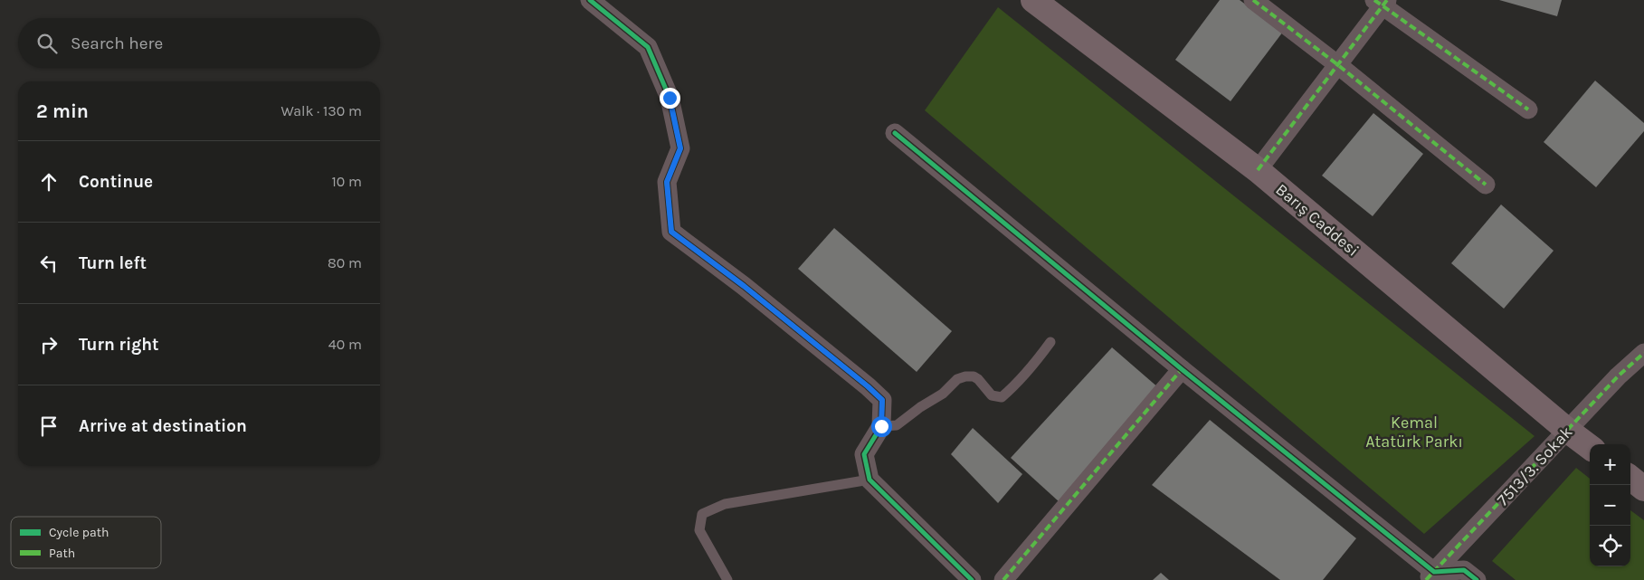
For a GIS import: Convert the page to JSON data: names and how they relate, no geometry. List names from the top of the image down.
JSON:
{
  "streets": {
    "street": ["Barış Caddesi", "7513/3. Sokak"]
  },
  "crossings": [
    ["Barış Caddesi", "7513/3. Sokak"]
  ],
  "parks": ["Kemal Atatürk Parkı"],
  "legend": ["Cycle path", "Path"],
  "page": {
    "search": "Search here",
    "heading": ["2 min", "Walk · 130 m"],
    "list": [
      ["Continue", "10 m"],
      ["Turn left", "80 m"],
      ["Turn right", "40 m"],
      "Arrive at destination"
    ],
    "map_buttons": ["+", "−"]
  }
}
